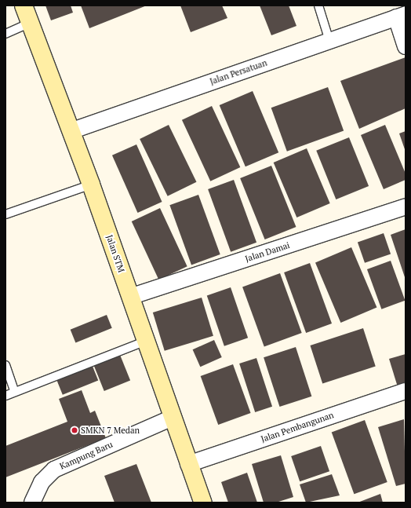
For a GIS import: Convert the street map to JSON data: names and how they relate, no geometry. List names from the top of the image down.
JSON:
{
  "streets": {
    "street": [
      "Jalan Persatuan",
      "Jalan Damai",
      "Jalan STM",
      "Jalan Pembangunan",
      "Kampung Baru"
    ]
  },
  "crossings": [
    ["Jalan Persatuan", "Jalan STM"],
    ["Jalan Damai", "Jalan STM"],
    ["Jalan STM", "Jalan Pembangunan"],
    ["Jalan STM", "Kampung Baru"]
  ],
  "places": ["SMKN 7 Medan"]
}
